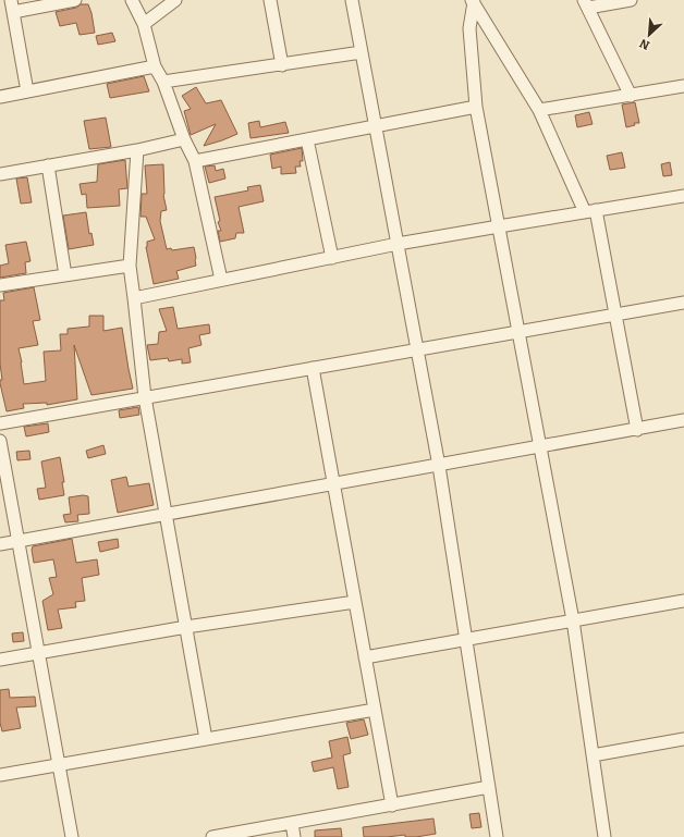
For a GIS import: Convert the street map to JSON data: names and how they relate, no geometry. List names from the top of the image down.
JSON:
{
  "north": "bottom left"
}
